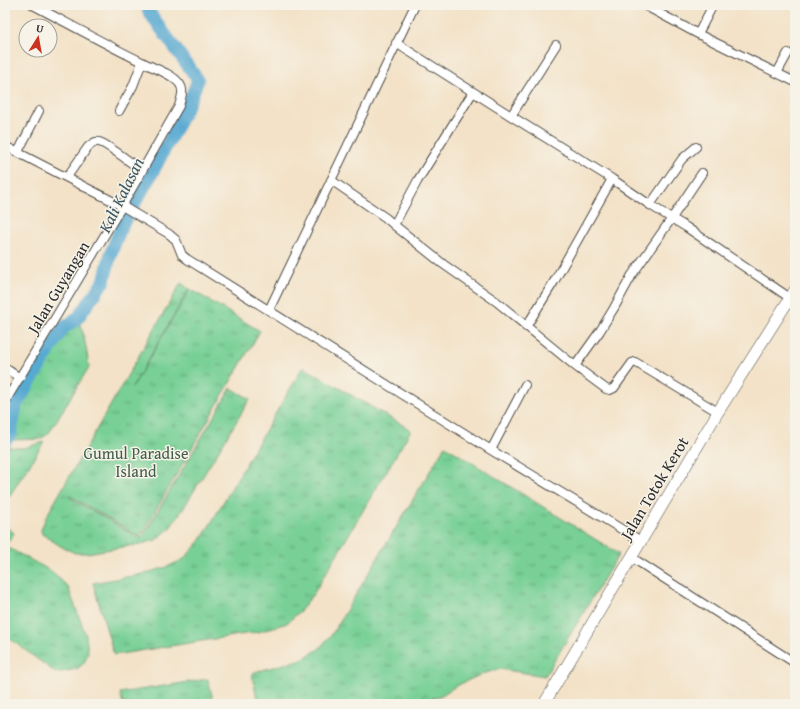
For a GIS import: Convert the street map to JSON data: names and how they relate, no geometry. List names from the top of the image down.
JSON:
{
  "streets": {
    "main road": ["Jalan Totok Kerot"],
    "street": ["Jalan Guyangan"]
  },
  "water": ["Kali Kalasan"],
  "parks": ["Gumul Paradise Island"],
  "north": "top"
}
